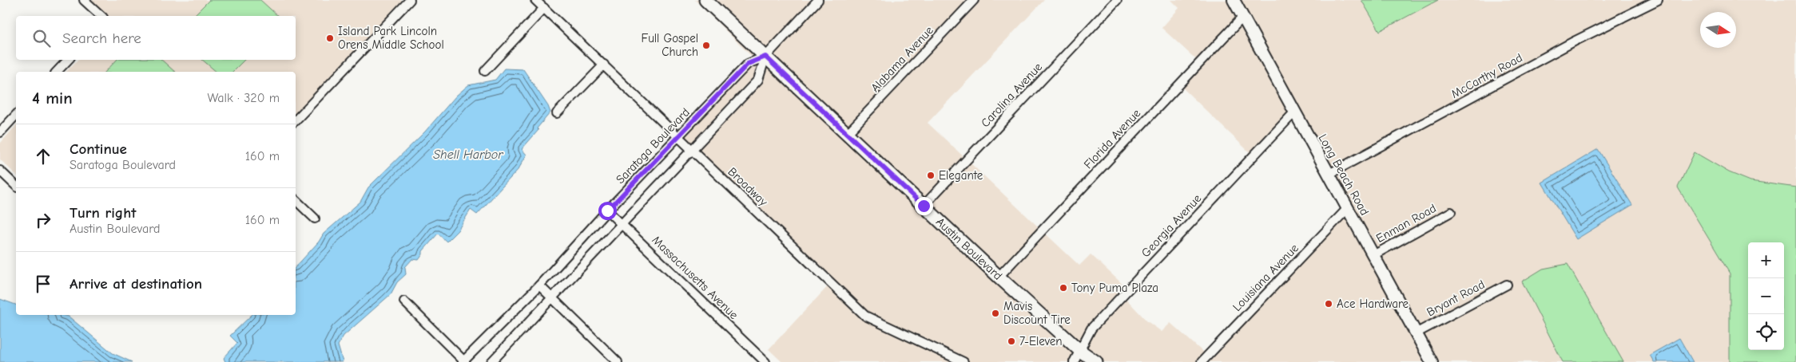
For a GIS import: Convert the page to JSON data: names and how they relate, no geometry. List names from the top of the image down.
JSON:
{
  "streets": {
    "main road": ["Long Beach Road", "Austin Boulevard"],
    "street": [
      "Alabama Avenue",
      "McCarthy Road",
      "Carolina Avenue",
      "Florida Avenue",
      "Saratoga Boulevard",
      "Broadway",
      "Enman Road",
      "Georgia Avenue",
      "Massachusetts Avenue",
      "Louisiana Avenue",
      "Bryant Road"
    ]
  },
  "crossings": [
    ["Alabama Avenue", "Austin Boulevard"],
    ["McCarthy Road", "Long Beach Road"],
    ["Carolina Avenue", "Austin Boulevard"],
    ["Florida Avenue", "Long Beach Road"],
    ["Florida Avenue", "Austin Boulevard"],
    ["Saratoga Boulevard", "Broadway"],
    ["Saratoga Boulevard", "Austin Boulevard"],
    ["Saratoga Boulevard", "Massachusetts Avenue"],
    ["Long Beach Road", "Enman Road"],
    ["Long Beach Road", "Georgia Avenue"],
    ["Long Beach Road", "Louisiana Avenue"],
    ["Long Beach Road", "Bryant Road"],
    ["Georgia Avenue", "Austin Boulevard"]
  ],
  "water": ["Shell Harbor"],
  "places": [
    "Island Park Lincoln Orens Middle School",
    "Full Gospel Church",
    "Elegante",
    "Tony Puma Plaza",
    "Ace Hardware",
    "Mavis Discount Tire",
    "7-Eleven"
  ],
  "north": "right",
  "page": {
    "search": "Search here",
    "heading": ["4 min", "Walk · 320 m"],
    "list": [
      ["Continue", "Saratoga Boulevard", "160 m"],
      ["Turn right", "Austin Boulevard", "160 m"],
      "Arrive at destination"
    ],
    "map_buttons": ["+", "−"]
  }
}
